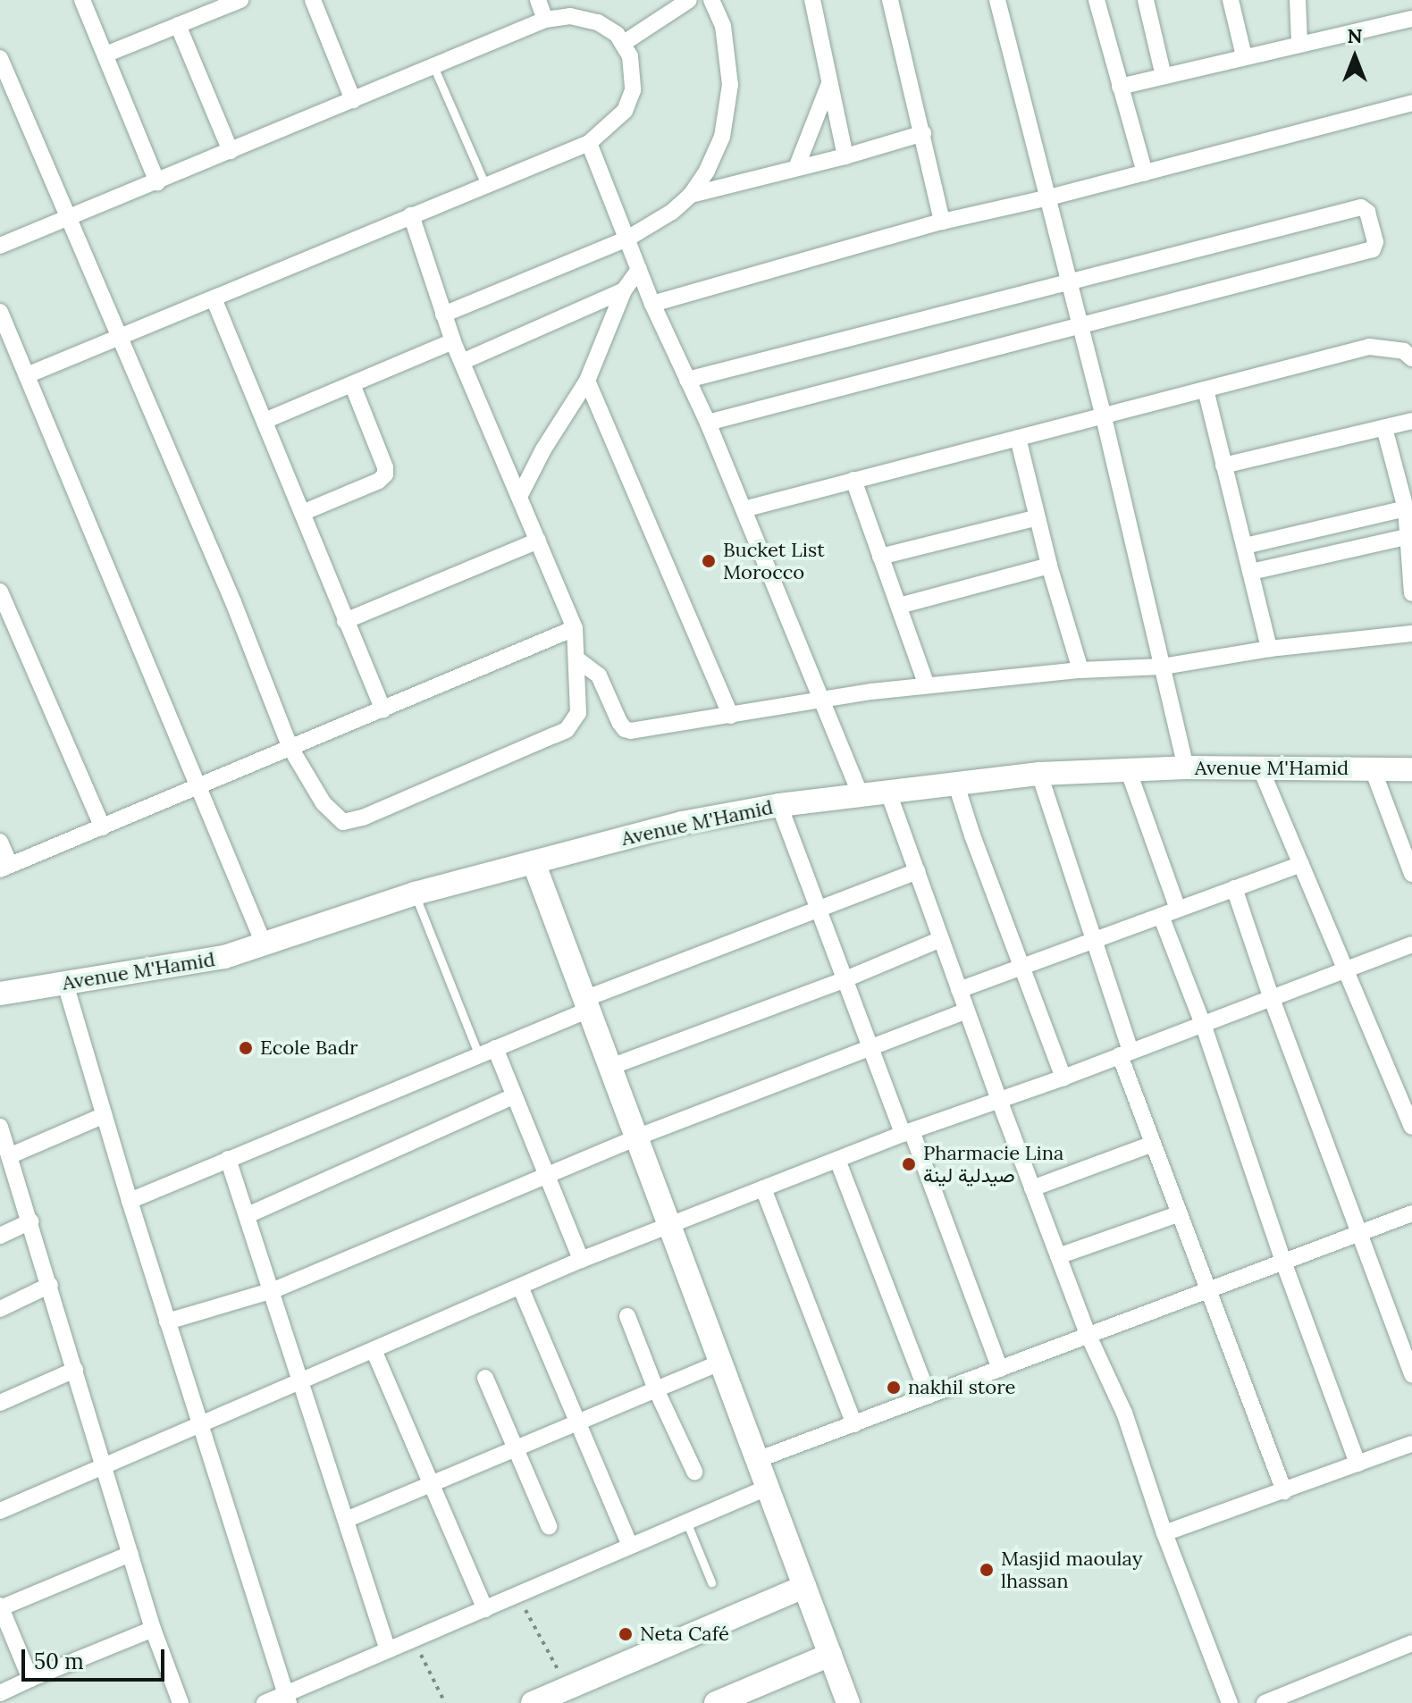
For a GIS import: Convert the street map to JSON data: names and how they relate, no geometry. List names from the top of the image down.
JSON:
{
  "streets": {
    "street": ["Avenue M'Hamid"]
  },
  "places": [
    "Bucket List Morocco",
    "Ecole Badr",
    "Pharmacie Lina صيدلية لينة",
    "nakhil store",
    "Masjid maoulay lhassan",
    "Neta Café"
  ],
  "scale_bar": "50 m",
  "north": "top"
}
